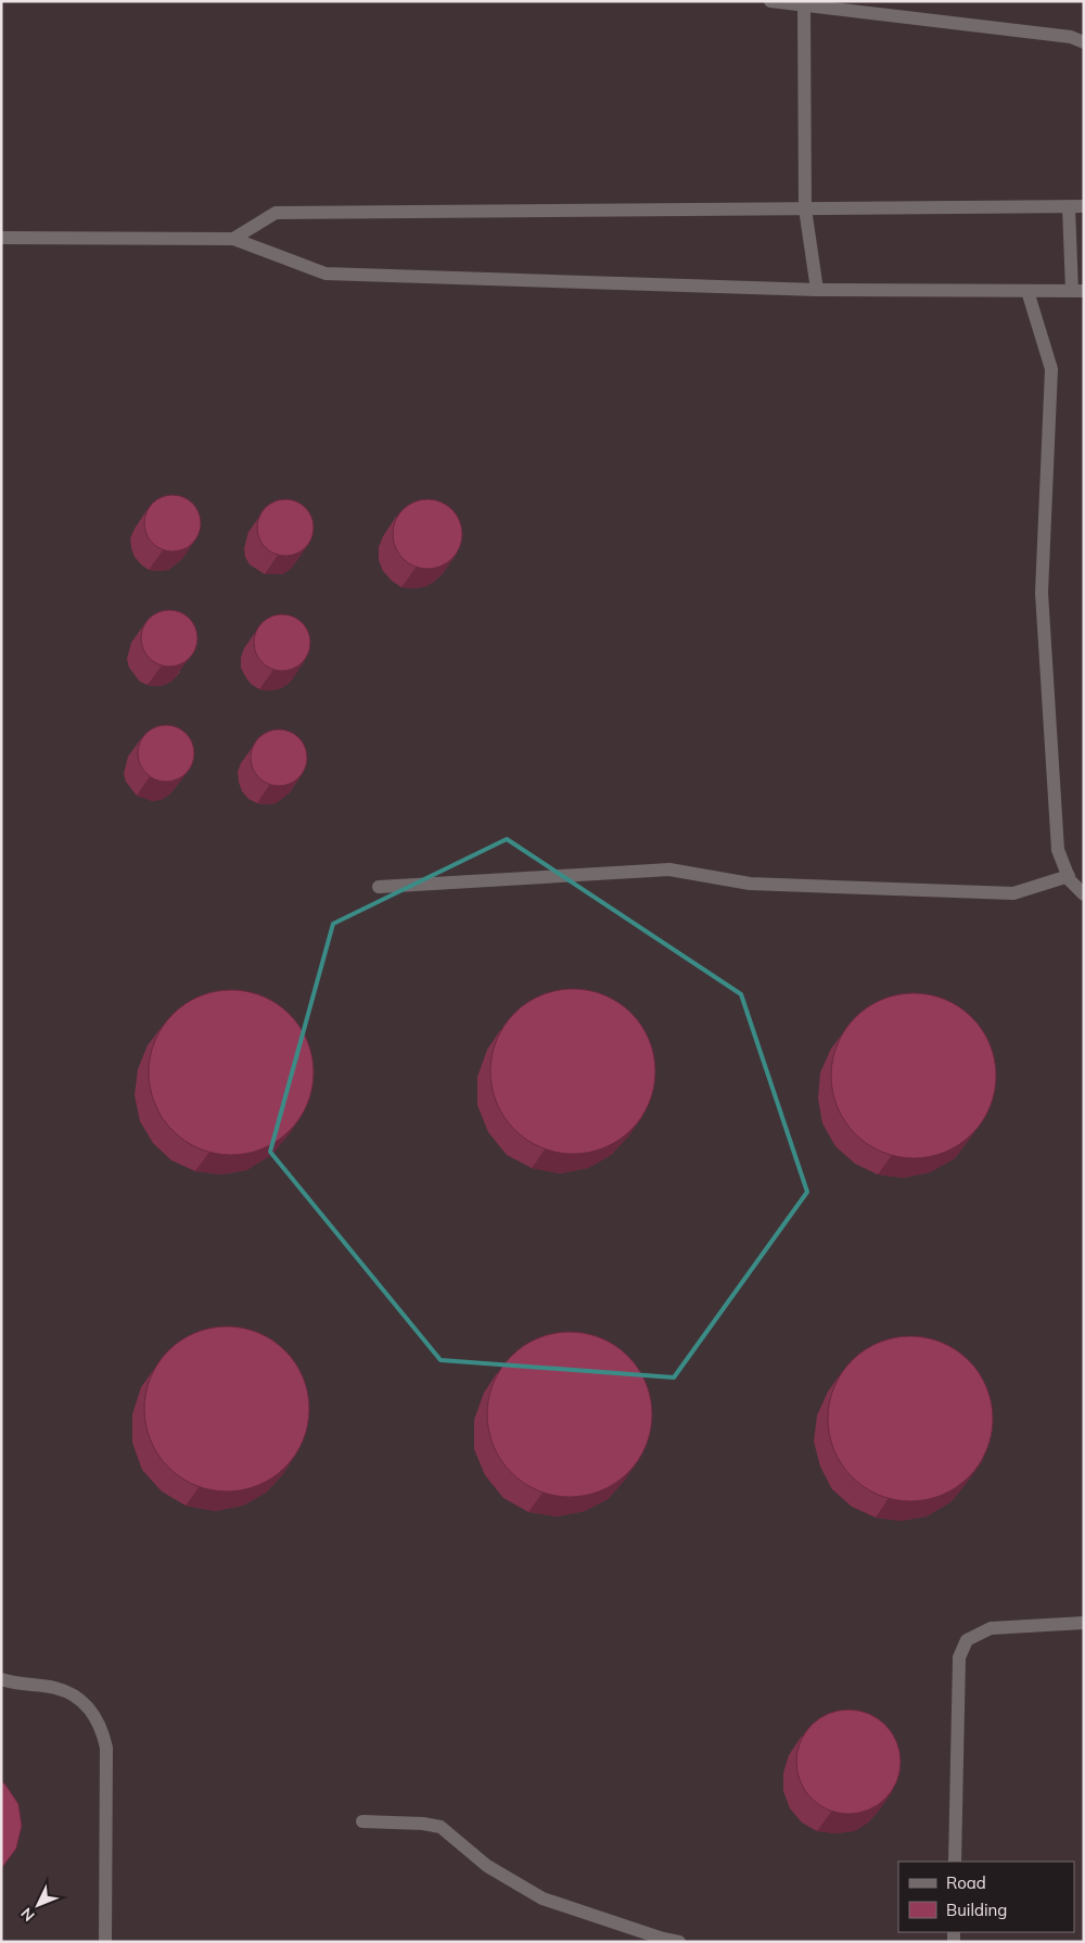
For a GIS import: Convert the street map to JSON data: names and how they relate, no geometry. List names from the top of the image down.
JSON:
{
  "legend": ["Road", "Building"],
  "north": "bottom left"
}
